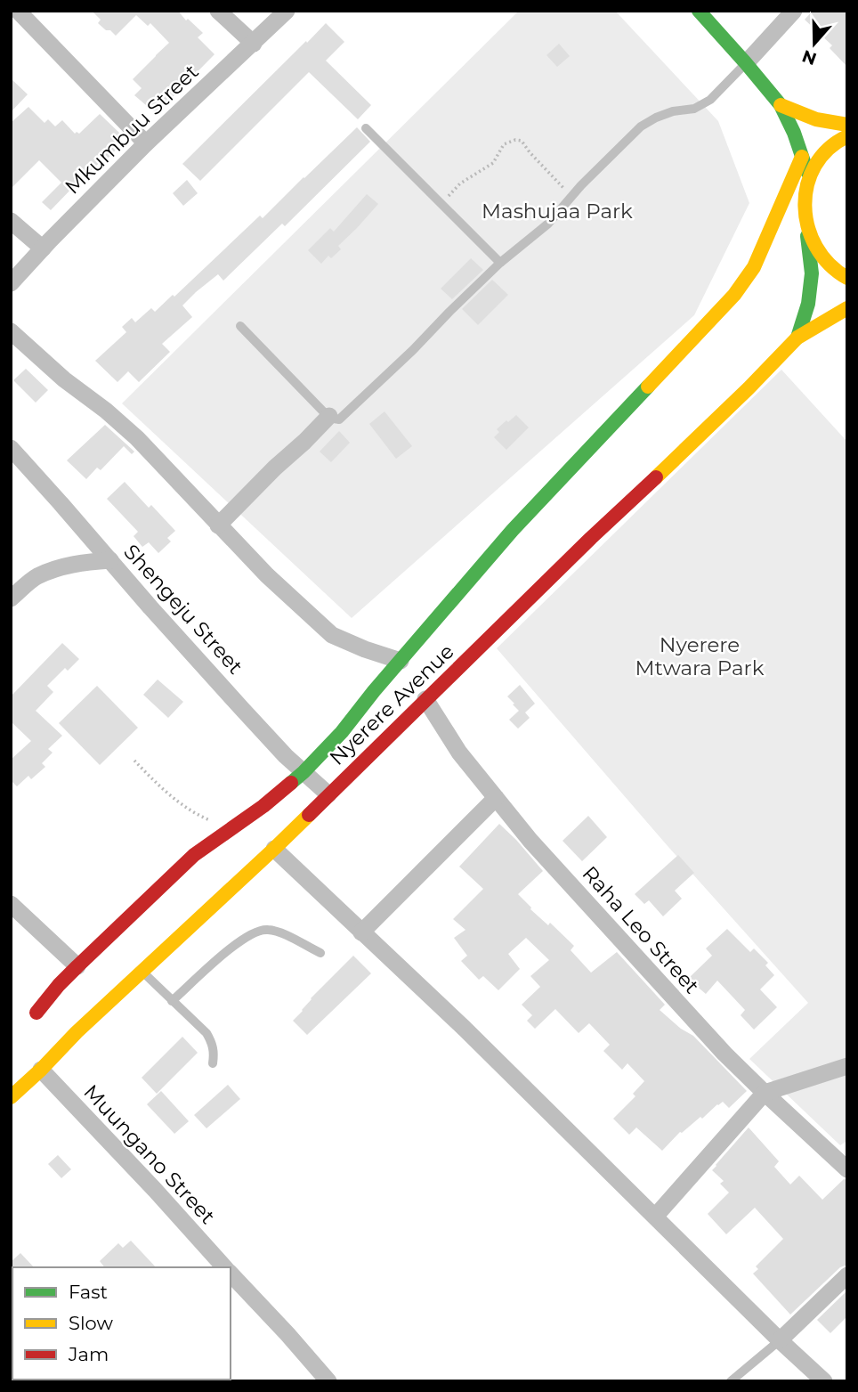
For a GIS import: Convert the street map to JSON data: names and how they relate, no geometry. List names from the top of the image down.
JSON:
{
  "streets": {
    "street": [
      "Mkumbuu Street",
      "Shengeju Street",
      "Nyerere Avenue",
      "Raha Leo Street",
      "Muungano Street"
    ]
  },
  "crossings": [
    ["Shengeju Street", "Nyerere Avenue"],
    ["Nyerere Avenue", "Raha Leo Street"],
    ["Nyerere Avenue", "Muungano Street"]
  ],
  "parks": ["Mashujaa Park", "Nyerere Mtwara Park"],
  "legend": ["Fast", "Slow", "Jam"],
  "north": "bottom"
}
